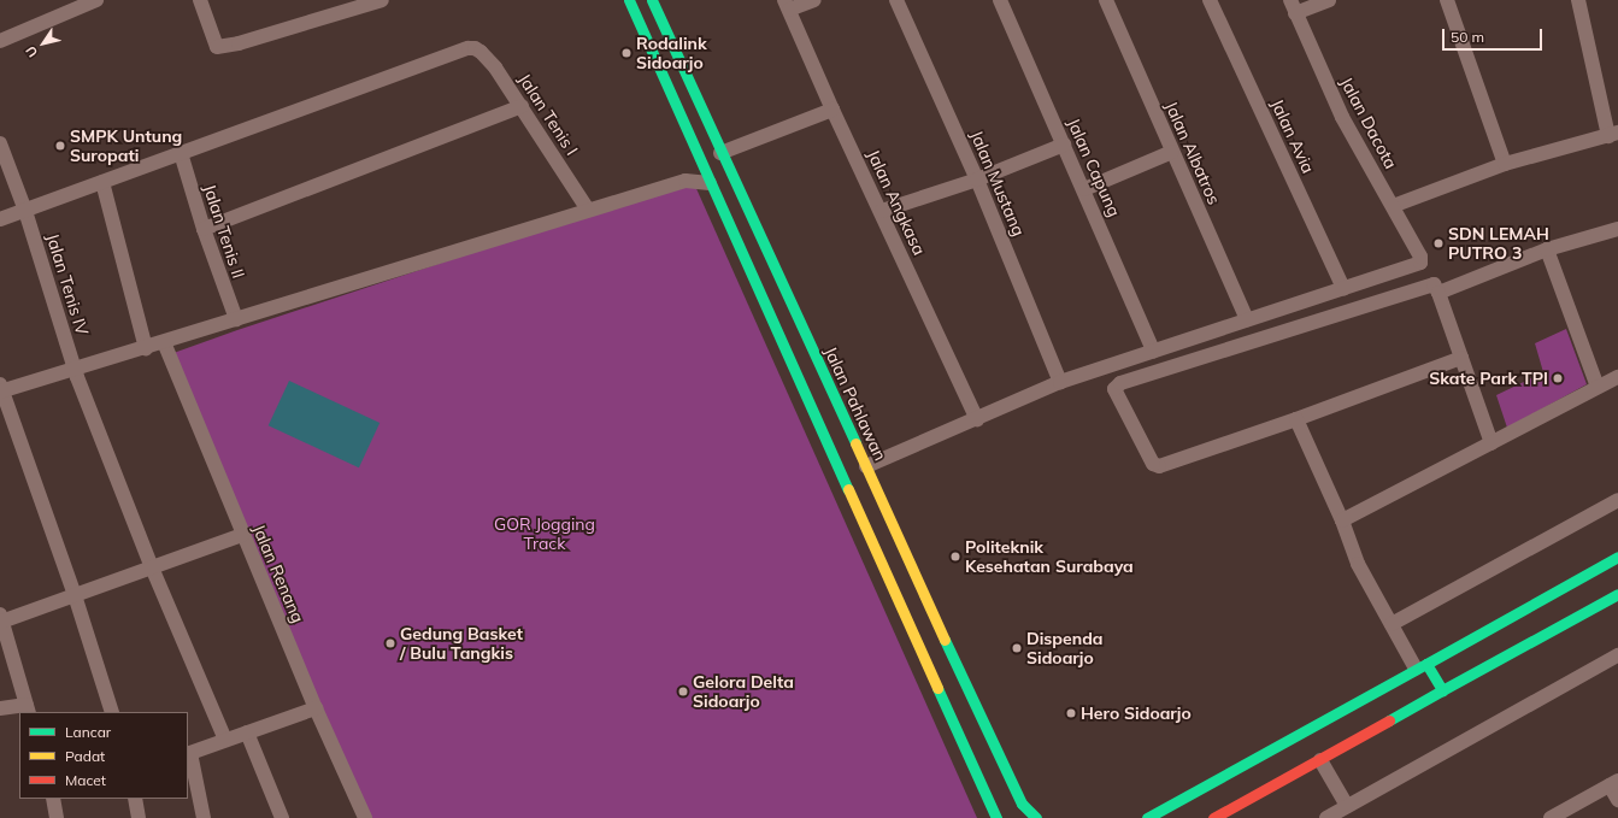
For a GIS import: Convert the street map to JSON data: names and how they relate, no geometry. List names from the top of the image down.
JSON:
{
  "streets": {
    "main road": ["Jalan Pahlawan"],
    "street": [
      "Jalan Tenis I",
      "Jalan Dacota",
      "Jalan Avia",
      "Jalan Albatros",
      "Jalan Capung",
      "Jalan Mustang",
      "Jalan Angkasa",
      "Jalan Tenis II",
      "Jalan Tenis IV",
      "Jalan Renang"
    ]
  },
  "crossings": [
    ["Jalan Tenis I", "Jalan Tenis II"],
    ["Jalan Dacota", "Jalan Avia"]
  ],
  "parks": ["GOR Jogging Track"],
  "places": [
    "Rodalink Sidoarjo",
    "SMPK Untung Suropati",
    "SDN LEMAH PUTRO 3",
    "Skate Park TPI",
    "Politeknik Kesehatan Surabaya",
    "Gedung Basket / Bulu Tangkis",
    "Dispenda Sidoarjo",
    "Gelora Delta Sidoarjo",
    "Hero Sidoarjo"
  ],
  "legend": ["Lancar", "Padat", "Macet"],
  "scale_bar": "50 m",
  "north": "bottom left"
}
